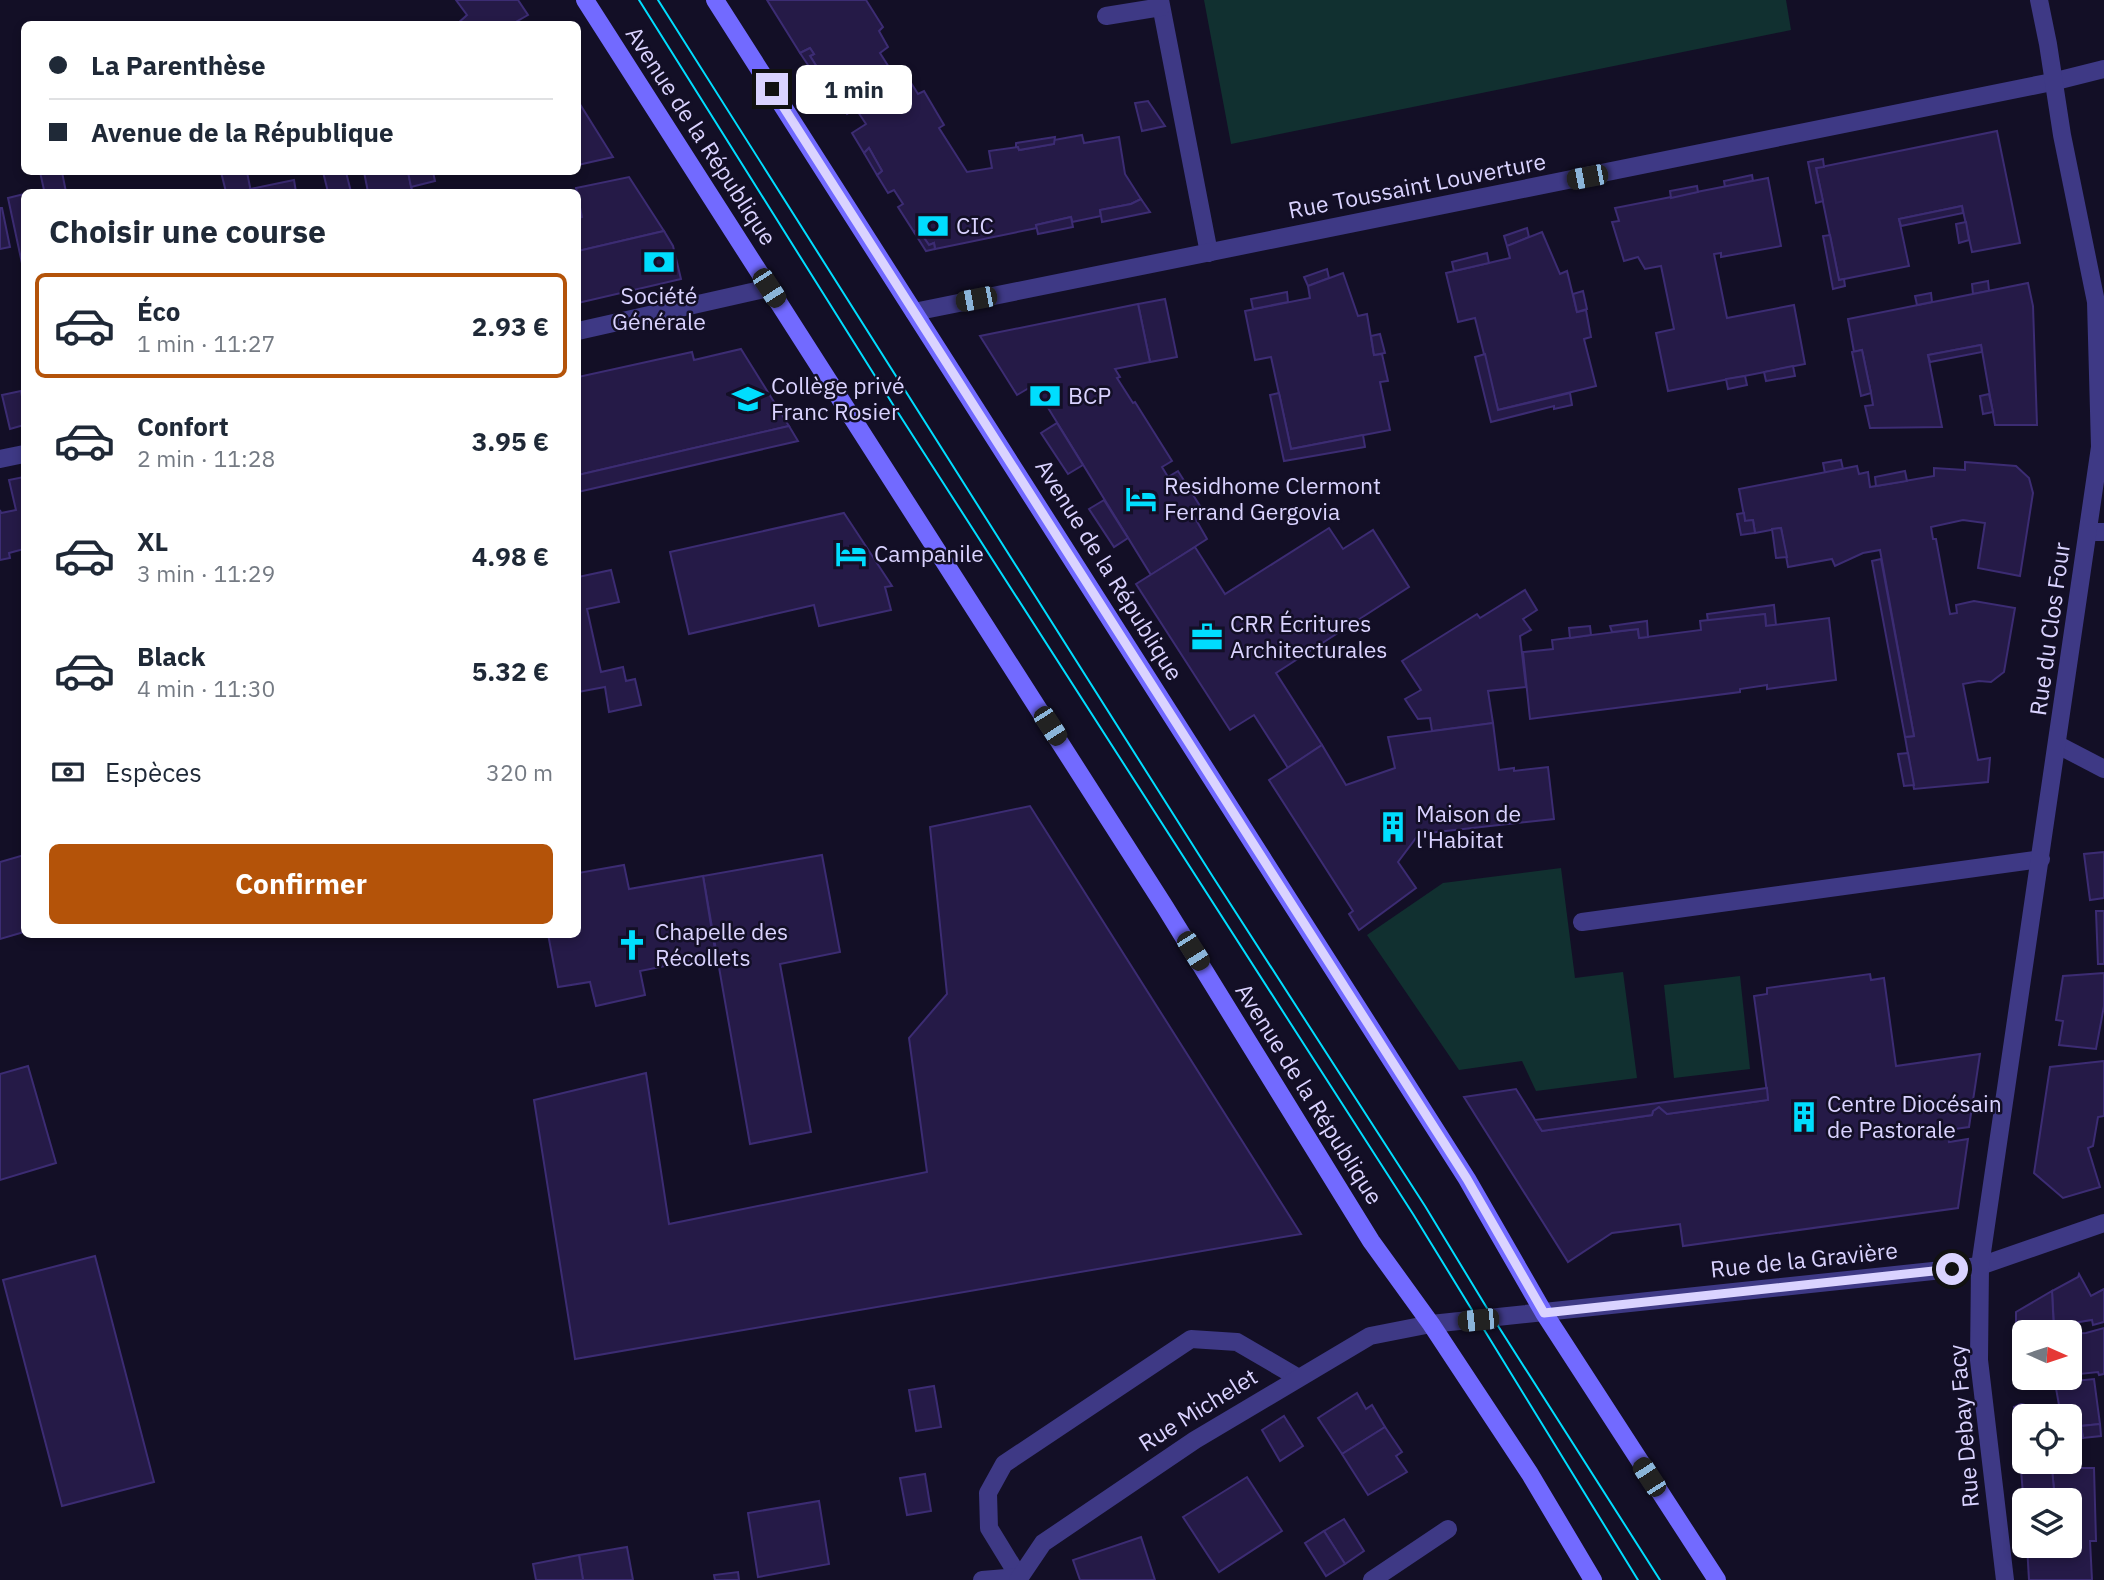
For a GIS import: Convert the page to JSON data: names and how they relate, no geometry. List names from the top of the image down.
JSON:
{
  "streets": {
    "main road": ["Avenue de la République"],
    "street": [
      "Rue Toussaint Louverture",
      "Rue du Clos Four",
      "Rue de la Gravière",
      "Rue Michelet",
      "Rue Debay Facy"
    ]
  },
  "crossings": [
    ["Avenue de la République", "Rue Toussaint Louverture"],
    ["Avenue de la République", "Rue de la Gravière"],
    ["Avenue de la République", "Rue Michelet"],
    ["Rue Toussaint Louverture", "Rue du Clos Four"],
    ["Rue du Clos Four", "Rue de la Gravière"],
    ["Rue du Clos Four", "Rue Debay Facy"],
    ["Rue de la Gravière", "Rue Debay Facy"]
  ],
  "places": {
    "bank": ["CIC", "Société Générale", "BCP"],
    "school or university": ["Collège privé Franc Rosier"],
    "hotel": ["Residhome Clermont Ferrand Gergovia", "Campanile"],
    "office": ["CRR Écritures Architecturales"],
    "building": ["Maison de l'Habitat", "Centre Diocésain de Pastorale"],
    "church": ["Chapelle des Récollets"]
  },
  "north": "right",
  "page": {
    "banner": ["La Parenthèse", "Avenue de la République"],
    "bubble": "1 min",
    "heading": "Choisir une course",
    "list": [
      {
        "name": "Éco",
        "note": "1 min · 11:27",
        "value": "2.93 €"
      },
      {
        "name": "Confort",
        "note": "2 min · 11:28",
        "value": "3.95 €"
      },
      {
        "name": "XL",
        "note": "3 min · 11:29",
        "value": "4.98 €"
      },
      {
        "name": "Black",
        "note": "4 min · 11:30",
        "value": "5.32 €"
      }
    ],
    "pay": ["Espèces", "320 m"],
    "buttons": "Confirmer"
  }
}
